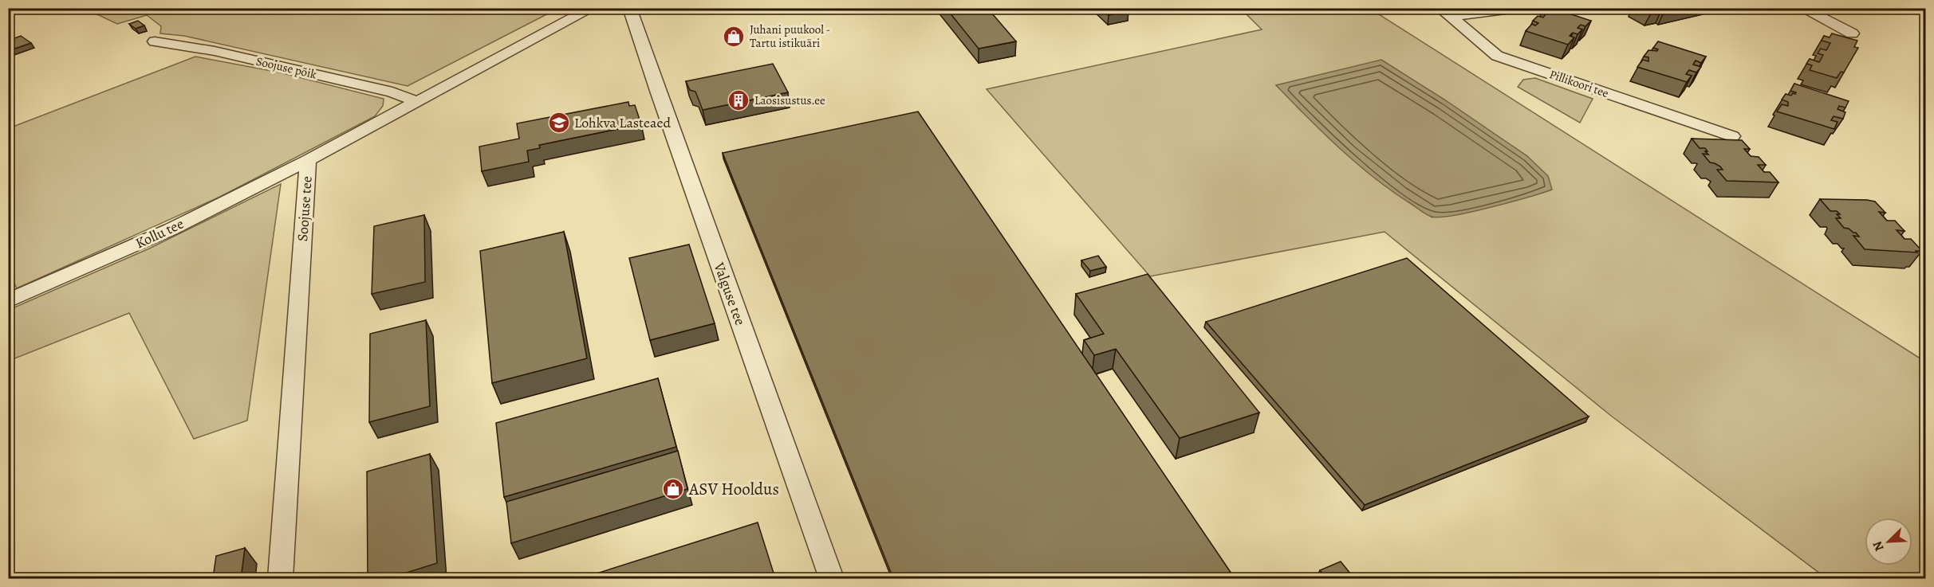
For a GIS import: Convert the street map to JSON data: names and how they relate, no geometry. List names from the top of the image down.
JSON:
{
  "streets": {
    "street": [
      "Soojuse põik",
      "Pillikoori tee",
      "Soojuse tee",
      "Kollu tee",
      "Valguse tee"
    ]
  },
  "crossings": [
    ["Soojuse põik", "Soojuse tee"],
    ["Soojuse tee", "Kollu tee"]
  ],
  "places": {
    "shop": ["Juhani puukool - Tartu istikuäri", "ASV Hooldus"],
    "building": ["Laosisustus.ee"],
    "school or university": ["Lohkva Lasteaed"]
  },
  "north": "bottom left"
}
